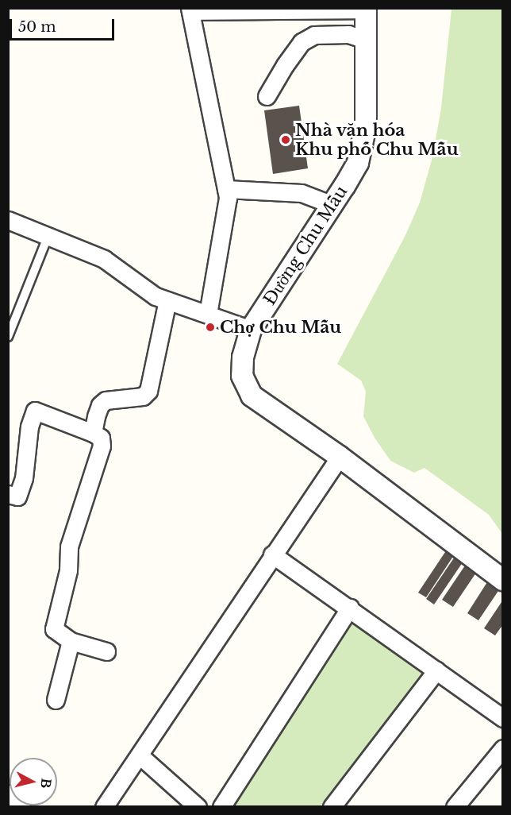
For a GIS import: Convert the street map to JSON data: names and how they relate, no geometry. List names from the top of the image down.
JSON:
{
  "streets": {
    "street": ["Đường Chu Mẫu"]
  },
  "places": ["Nhà văn hóa Khu phố Chu Mẫu", "Chợ Chu Mẫu"],
  "scale_bar": "50 m",
  "north": "right"
}
